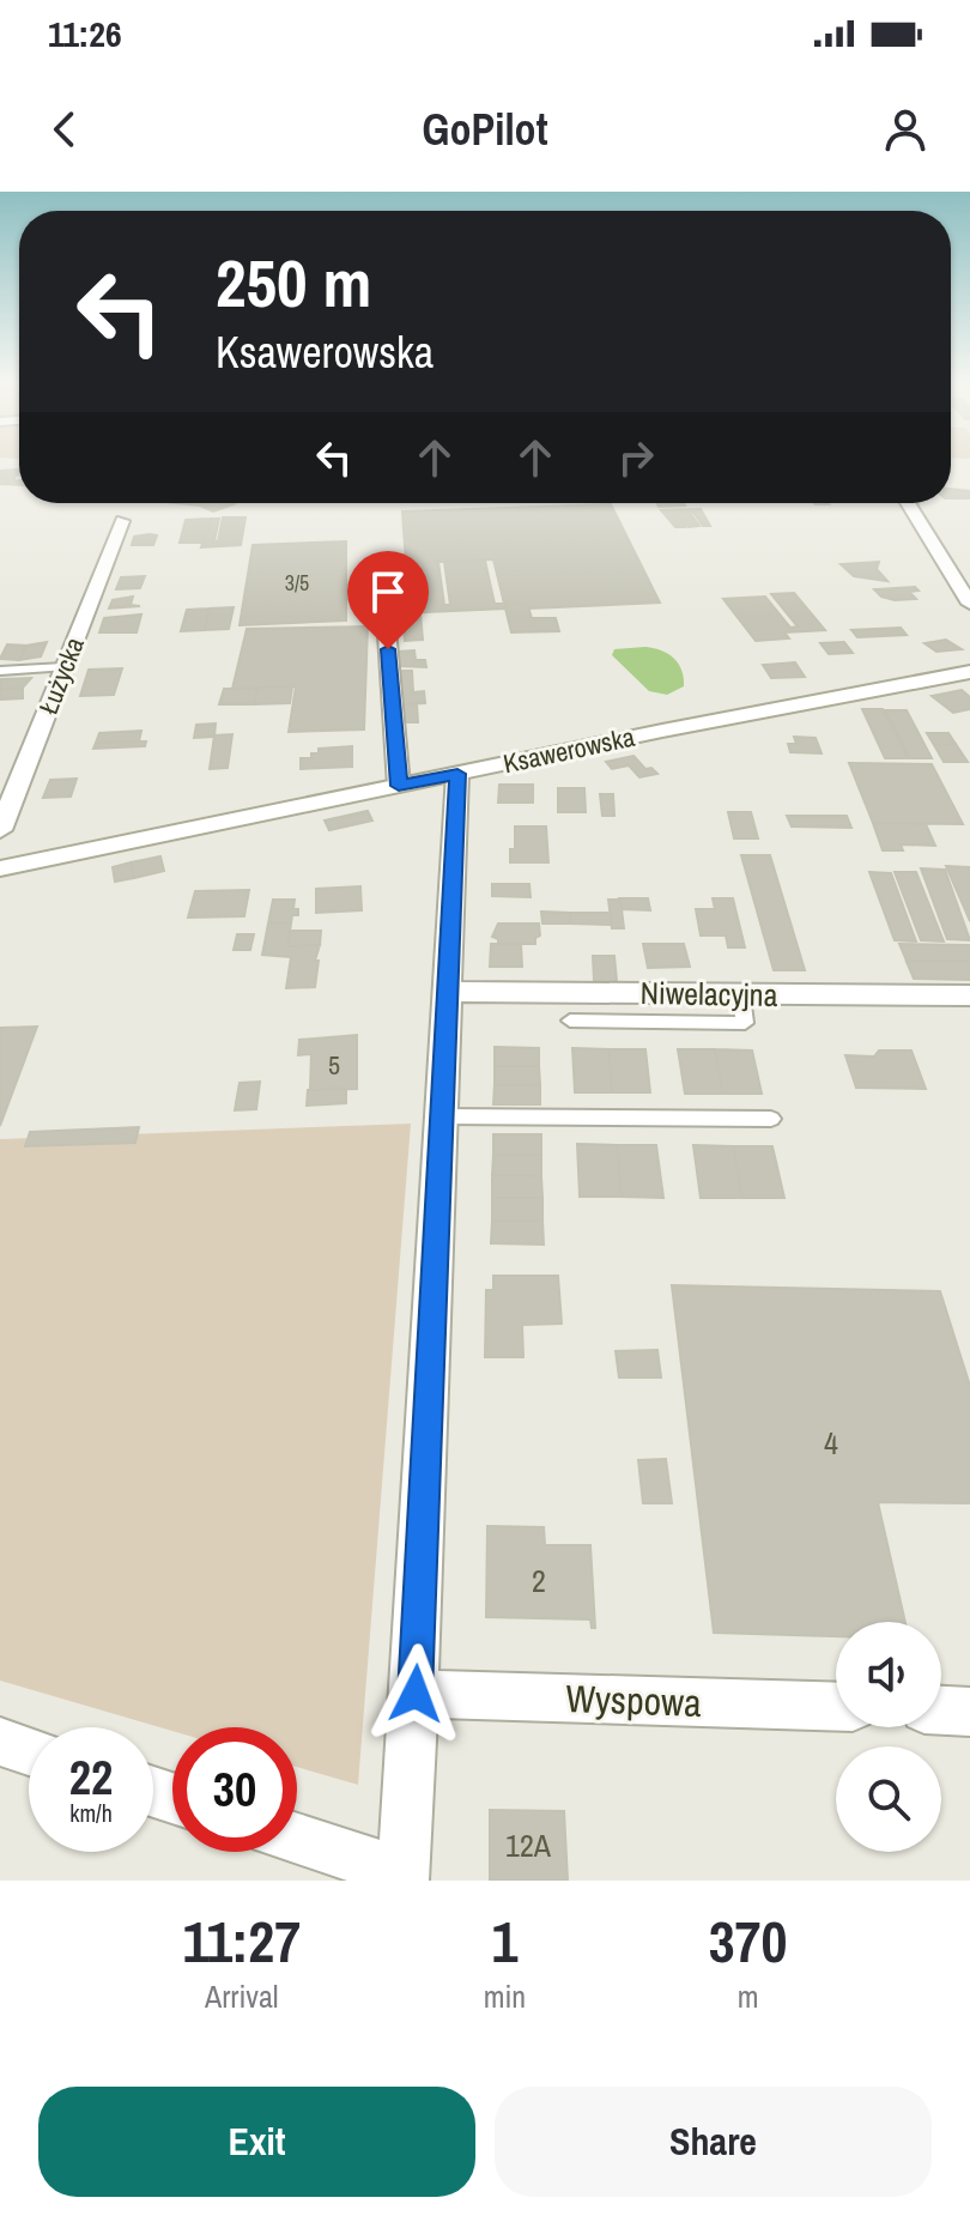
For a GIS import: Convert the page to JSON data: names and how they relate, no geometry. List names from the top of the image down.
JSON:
{
  "streets": {
    "street": [
      "Łużycka",
      "Ksawerowska",
      "Niwelacyjna",
      "Wyspowa"
    ]
  },
  "house_numbers": [
    "3/5",
    "5",
    "4",
    "2",
    "12A"
  ],
  "page": {
    "status": "11:26",
    "header": "GoPilot",
    "turn": ["250 m", "Ksawerowska"],
    "speed": "22 km/h",
    "limit": "30",
    "eta": [
      "11:27",
      "Arrival",
      "1",
      "min",
      "370",
      "m"
    ],
    "buttons": ["Exit", "Share"]
  }
}
